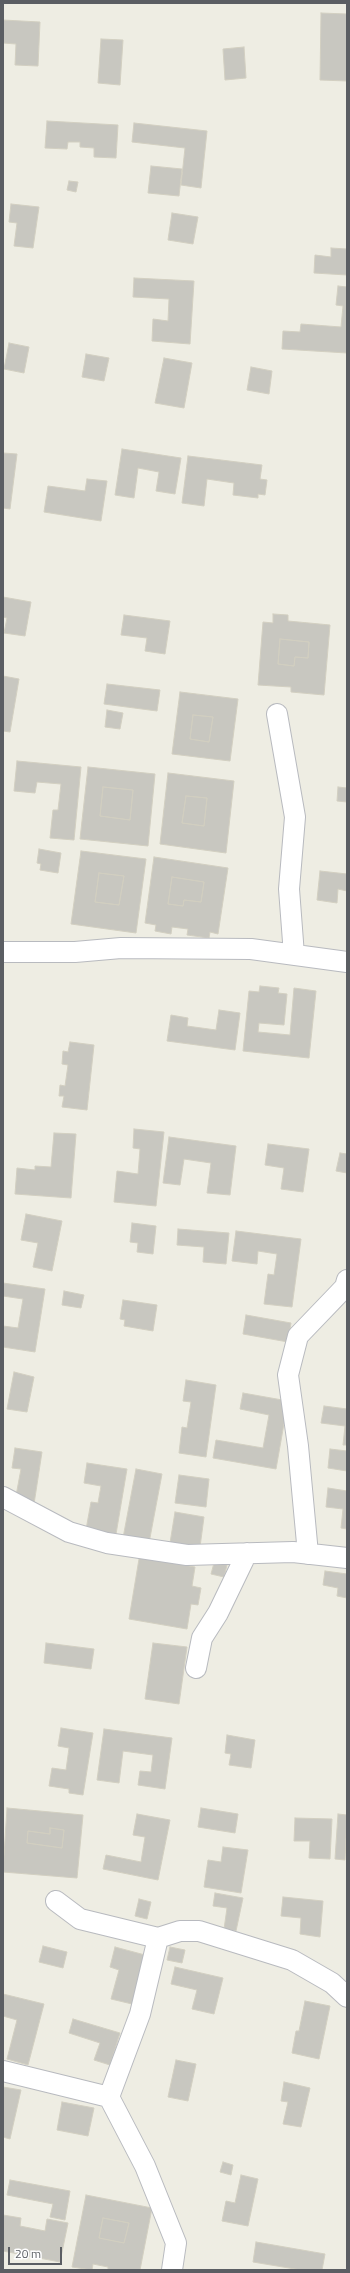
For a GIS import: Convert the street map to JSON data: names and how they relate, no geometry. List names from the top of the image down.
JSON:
{
  "scale_bar": "20 m"
}
